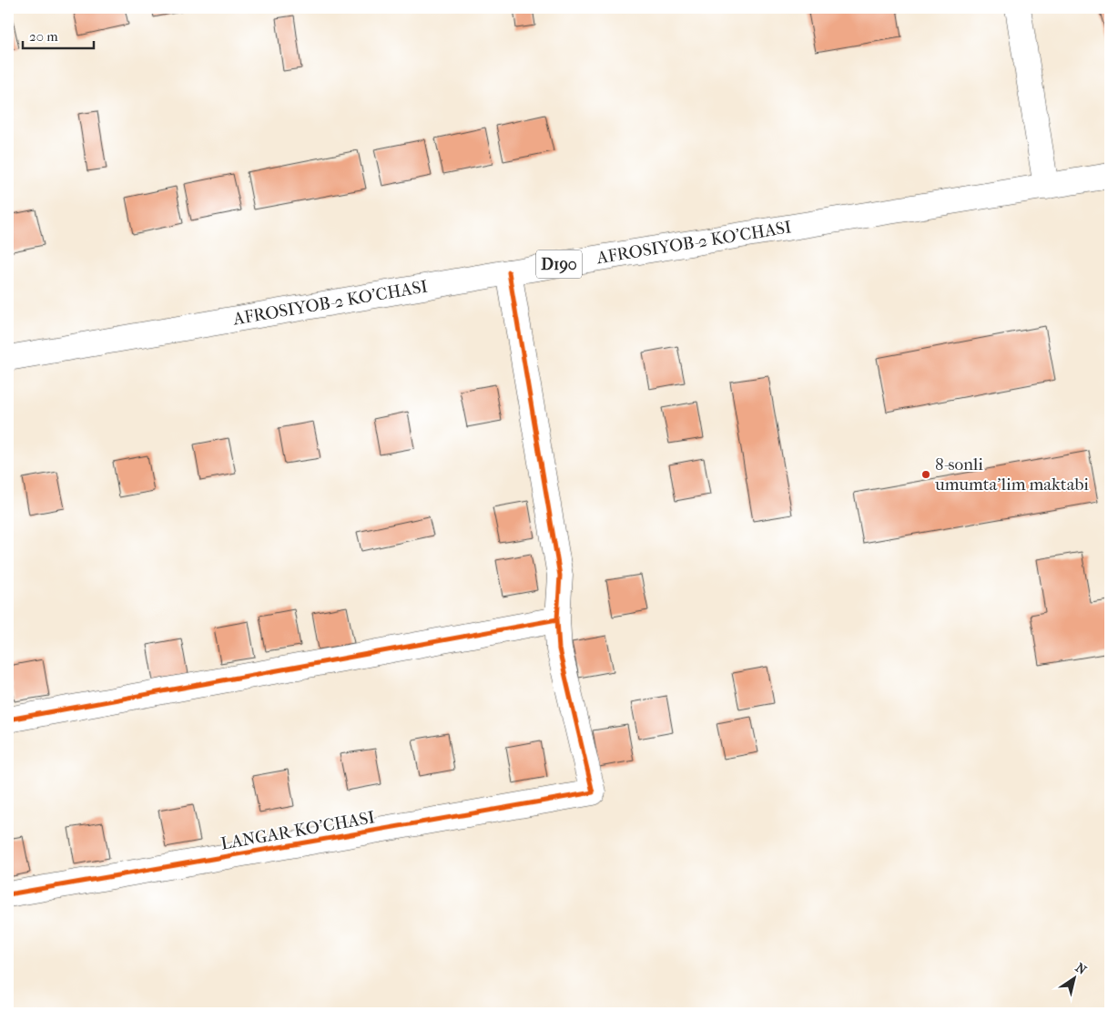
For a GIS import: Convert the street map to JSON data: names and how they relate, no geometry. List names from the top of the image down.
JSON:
{
  "streets": {
    "street": ["AFROSIYOB-2 KO'CHASI", "D190", "LANGAR KO'CHASI"]
  },
  "places": ["8-sonli umumta'lim maktabi"],
  "scale_bar": "20 m",
  "north": "top right"
}
